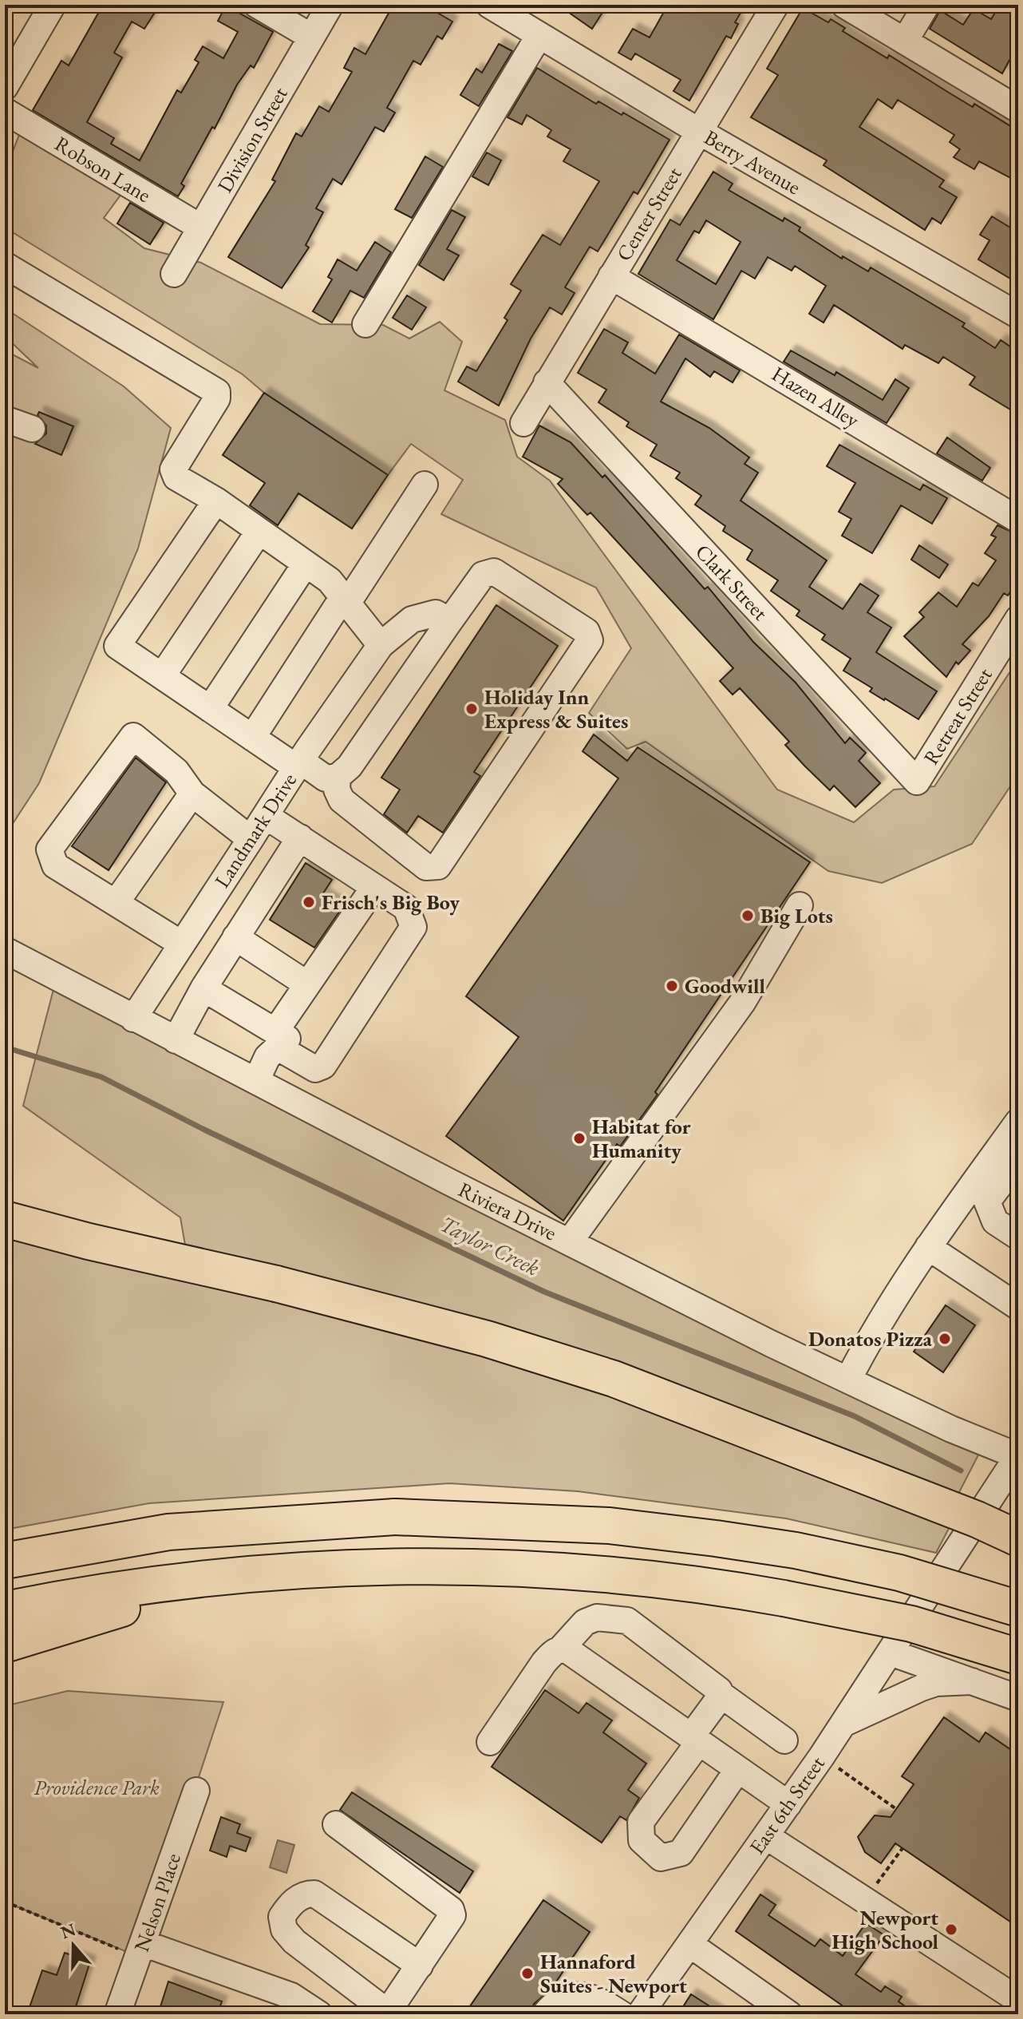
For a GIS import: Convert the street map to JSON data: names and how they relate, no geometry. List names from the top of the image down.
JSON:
{
  "streets": {
    "street": [
      "Division Street",
      "Berry Avenue",
      "Robson Lane",
      "Center Street",
      "Hazen Alley",
      "Clark Street",
      "Retreat Street",
      "Landmark Drive",
      "Riviera Drive",
      "East 6th Street",
      "Nelson Place"
    ]
  },
  "crossings": [
    ["Division Street", "Robson Lane"],
    ["Berry Avenue", "Center Street"],
    ["Center Street", "Hazen Alley"],
    ["Center Street", "Clark Street"],
    ["Clark Street", "Retreat Street"],
    ["Landmark Drive", "Riviera Drive"],
    ["Riviera Drive", "East 6th Street"]
  ],
  "water": ["Taylor Creek"],
  "parks": ["Providence Park"],
  "places": [
    "Holiday Inn Express & Suites",
    "Frisch's Big Boy",
    "Big Lots",
    "Goodwill",
    "Habitat for Humanity",
    "Donatos Pizza",
    "Newport High School",
    "Hannaford Suites - Newport"
  ],
  "north": "top"
}
